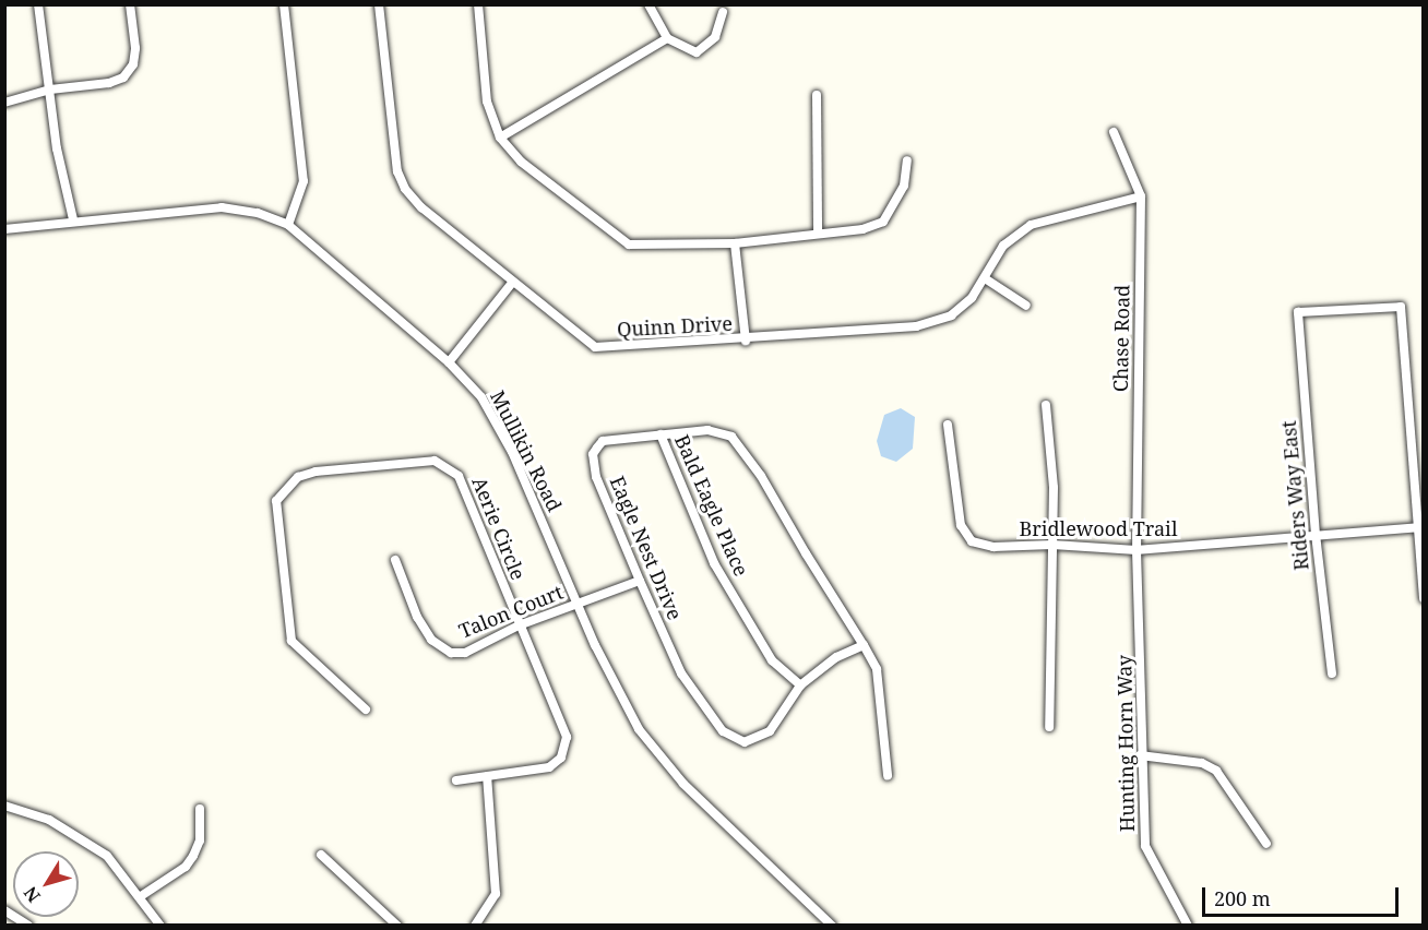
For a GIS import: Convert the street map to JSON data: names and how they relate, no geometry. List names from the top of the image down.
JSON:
{
  "streets": {
    "street": [
      "Quinn Drive",
      "Chase Road",
      "Mullikin Road",
      "Riders Way East",
      "Bald Eagle Place",
      "Aerie Circle",
      "Bridlewood Trail",
      "Eagle Nest Drive",
      "Talon Court",
      "Hunting Horn Way"
    ]
  },
  "crossings": [
    ["Quinn Drive", "Chase Road"],
    ["Chase Road", "Bridlewood Trail"],
    ["Chase Road", "Hunting Horn Way"],
    ["Mullikin Road", "Talon Court"],
    ["Riders Way East", "Bridlewood Trail"],
    ["Bald Eagle Place", "Eagle Nest Drive"],
    ["Aerie Circle", "Talon Court"],
    ["Bridlewood Trail", "Hunting Horn Way"],
    ["Eagle Nest Drive", "Talon Court"]
  ],
  "scale_bar": "200 m",
  "north": "bottom left"
}
